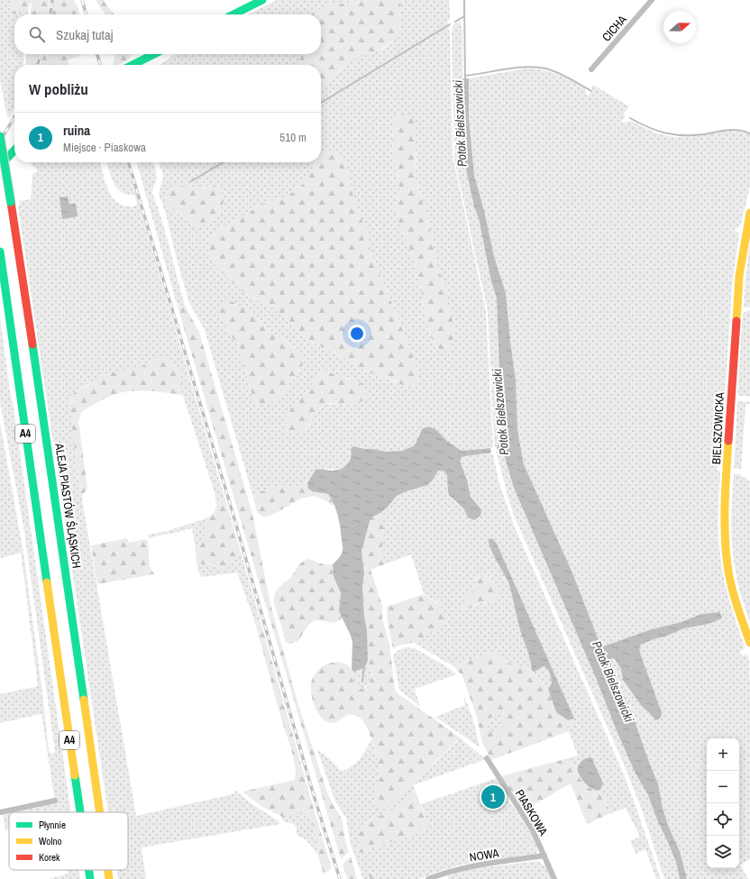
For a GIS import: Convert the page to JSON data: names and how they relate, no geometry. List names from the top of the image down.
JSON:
{
  "streets": {
    "main road": ["BIELSZOWICKA", "A4", "ALEJA PIASTÓW ŚLĄSKICH"],
    "street": ["CICHA", "PIASKOWA", "NOWA"]
  },
  "crossings": [
    ["PIASKOWA", "NOWA"]
  ],
  "water": ["Potok Bielszowicki"],
  "legend": ["Płynnie", "Wolno", "Korek"],
  "north": "right",
  "page": {
    "search": "Szukaj tutaj",
    "heading": "W pobliżu",
    "list": [
      {
        "mark": "1",
        "name": "ruina",
        "note": "Miejsce · Piaskowa",
        "value": "510 m"
      }
    ],
    "map_buttons": ["+", "−"],
    "pins": "1"
  }
}
